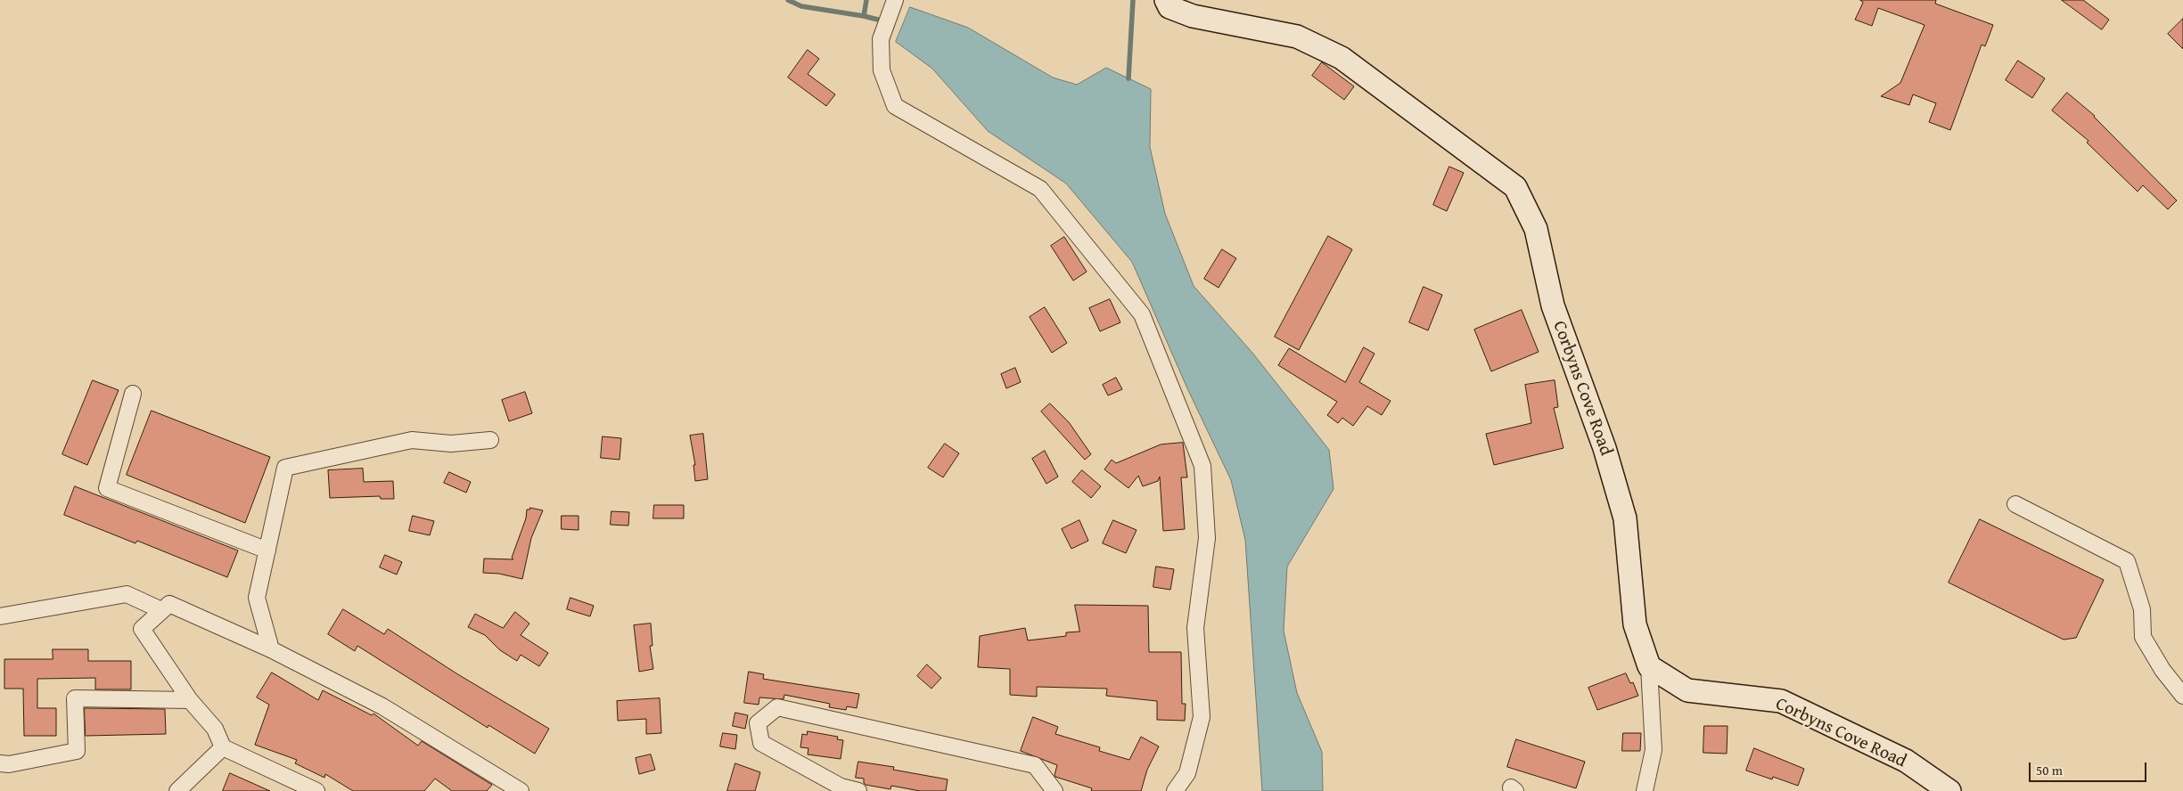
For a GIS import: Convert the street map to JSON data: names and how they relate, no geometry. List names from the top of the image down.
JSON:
{
  "streets": {
    "main road": ["Corbyns Cove Road"]
  },
  "scale_bar": "50 m"
}
